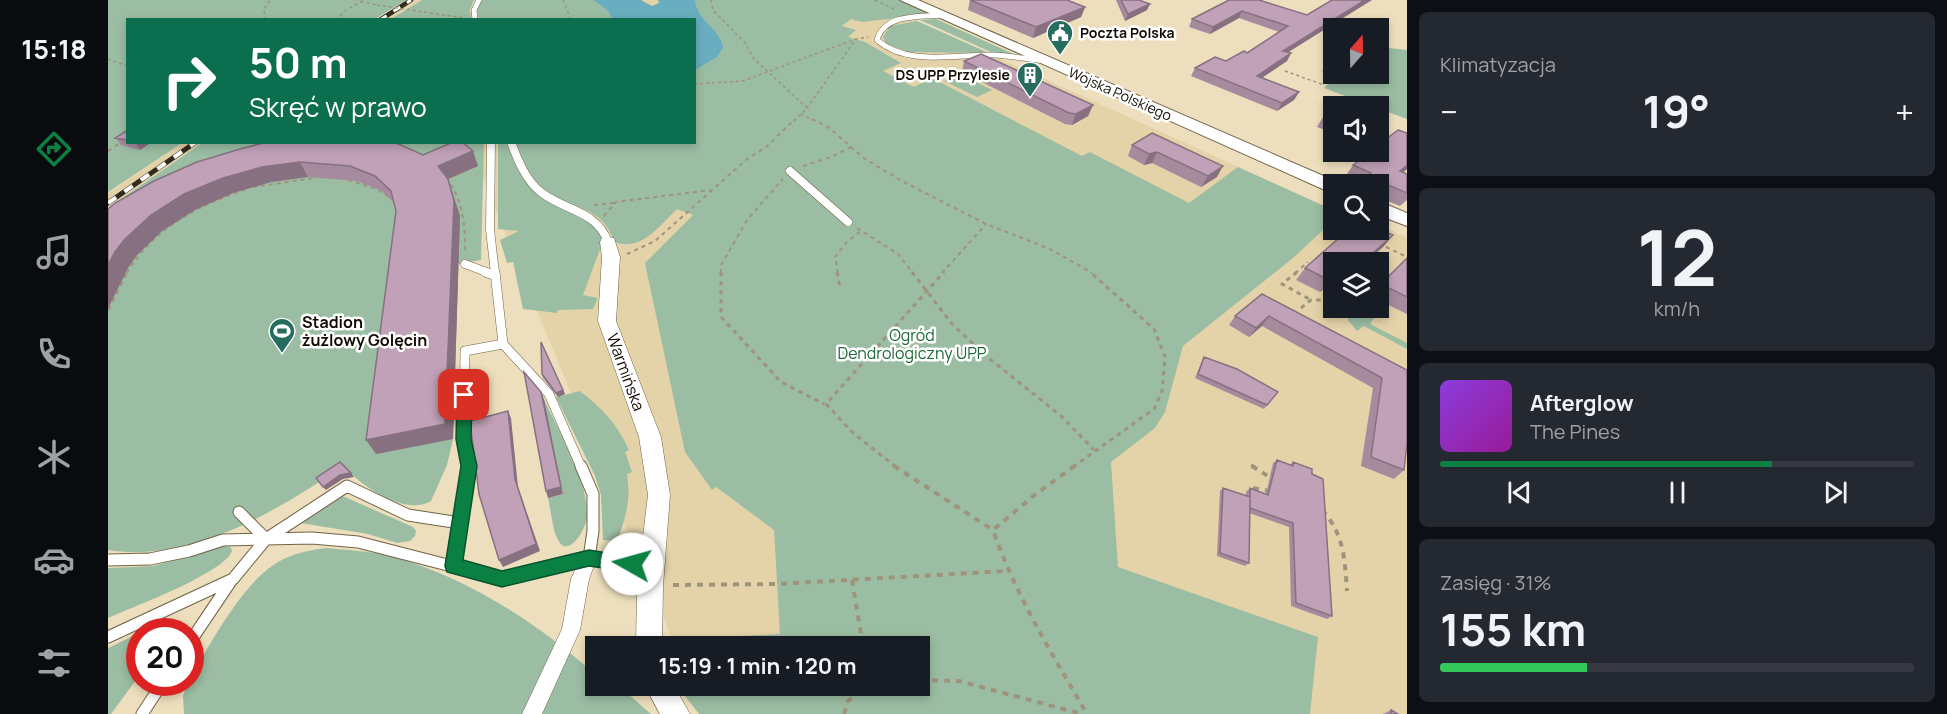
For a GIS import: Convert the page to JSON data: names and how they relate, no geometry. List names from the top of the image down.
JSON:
{
  "streets": {
    "street": ["Wojska Polskiego", "Warmińska"]
  },
  "parks": ["Ogród Dendrologiczny UPP"],
  "places": {
    "public building": ["Poczta Polska"],
    "building": ["DS UPP Przylesie"],
    "sports": ["Stadion żużlowy Golęcin"]
  },
  "north": "top",
  "page": {
    "tabs": "15:18",
    "tile": [
      "Klimatyzacja",
      ["12", "km/h"],
      ["Zasięg · 31%", "155 km"]
    ],
    "turn": ["50 m", "Skręć w prawo"],
    "heat": ["−", "19°", "+"],
    "song": ["Afterglow", "The Pines"],
    "limit": "20",
    "trip": "15:19 · 1 min · 120 m"
  }
}
